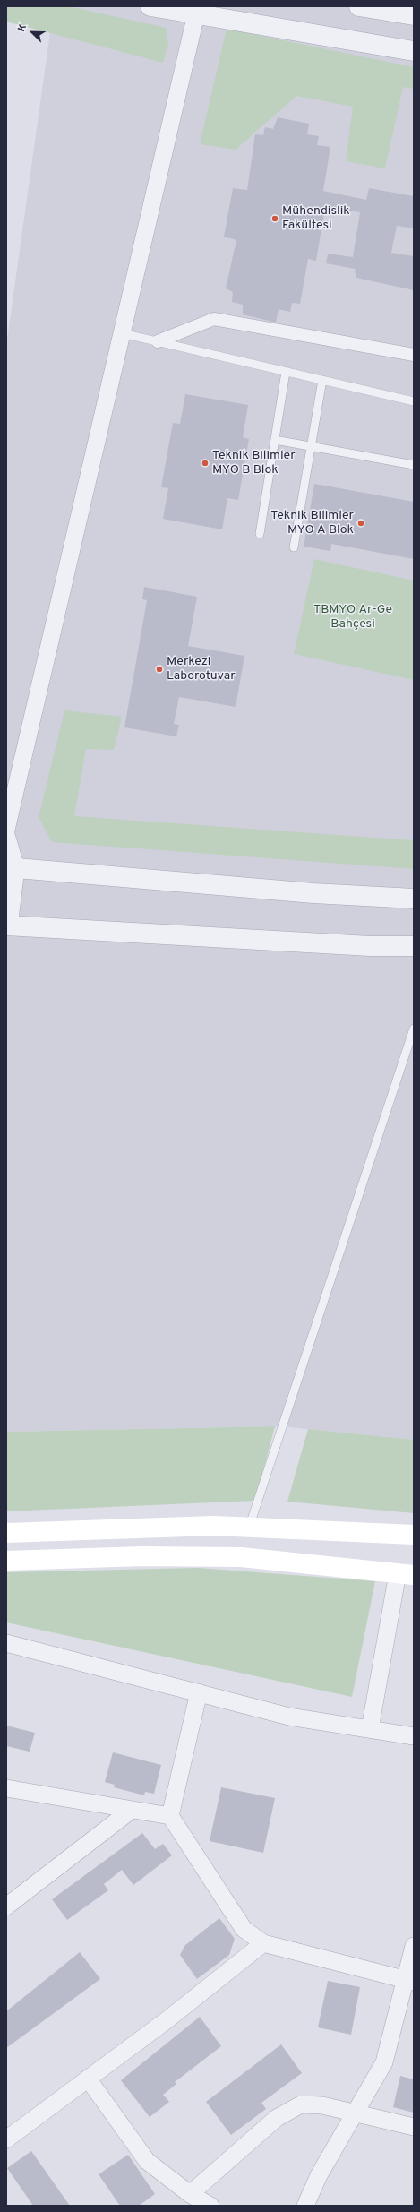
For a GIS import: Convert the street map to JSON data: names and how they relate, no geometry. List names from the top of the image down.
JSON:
{
  "parks": ["TBMYO Ar-Ge Bahçesi"],
  "places": [
    "Mühendislik Fakültesi",
    "Teknik Bilimler MYO B Blok",
    "Teknik Bilimler MYO A Blok",
    "Merkezi Laborotuvar"
  ],
  "north": "top left"
}
